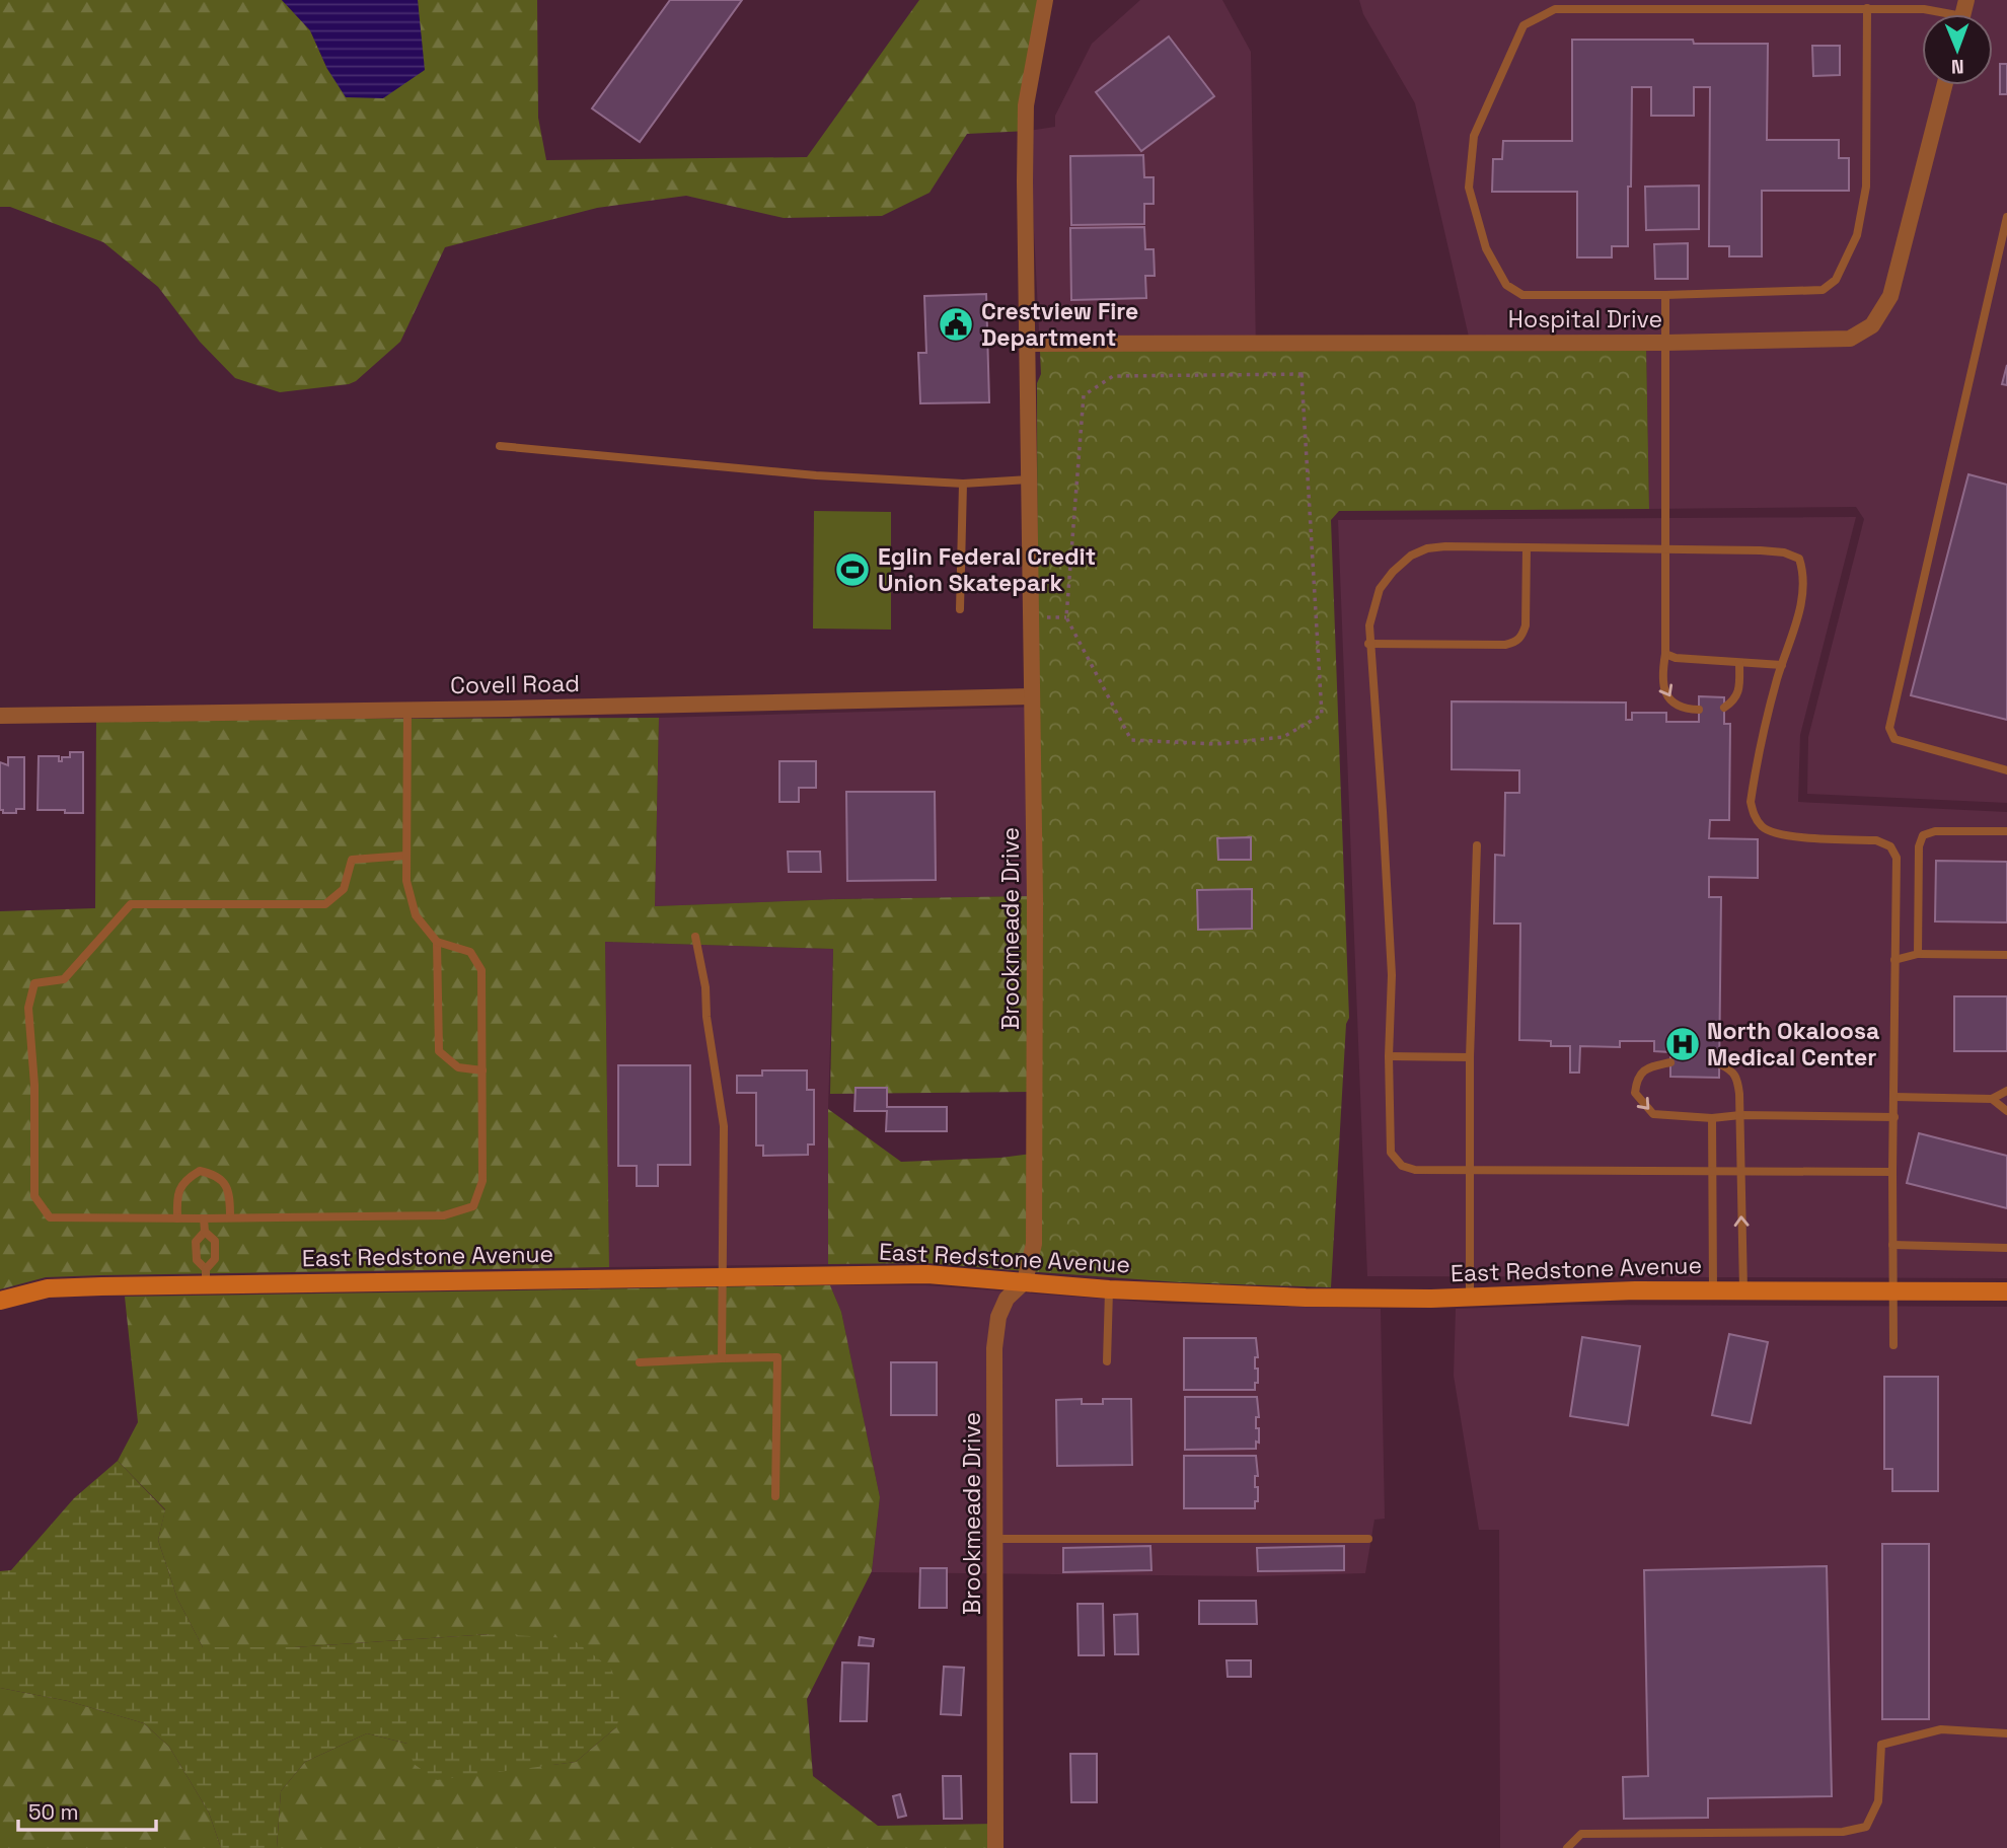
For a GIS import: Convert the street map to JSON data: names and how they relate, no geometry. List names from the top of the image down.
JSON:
{
  "streets": {
    "street": [
      "Hospital Drive",
      "Covell Road",
      "Brookmeade Drive",
      "East Redstone Avenue"
    ]
  },
  "crossings": [
    ["Hospital Drive", "Brookmeade Drive"],
    ["Covell Road", "Brookmeade Drive"],
    ["Brookmeade Drive", "East Redstone Avenue"]
  ],
  "places": {
    "public building": ["Crestview Fire Department"],
    "sports": ["Eglin Federal Credit Union Skatepark"],
    "hospital": ["North Okaloosa Medical Center"]
  },
  "scale_bar": "50 m",
  "north": "bottom"
}
